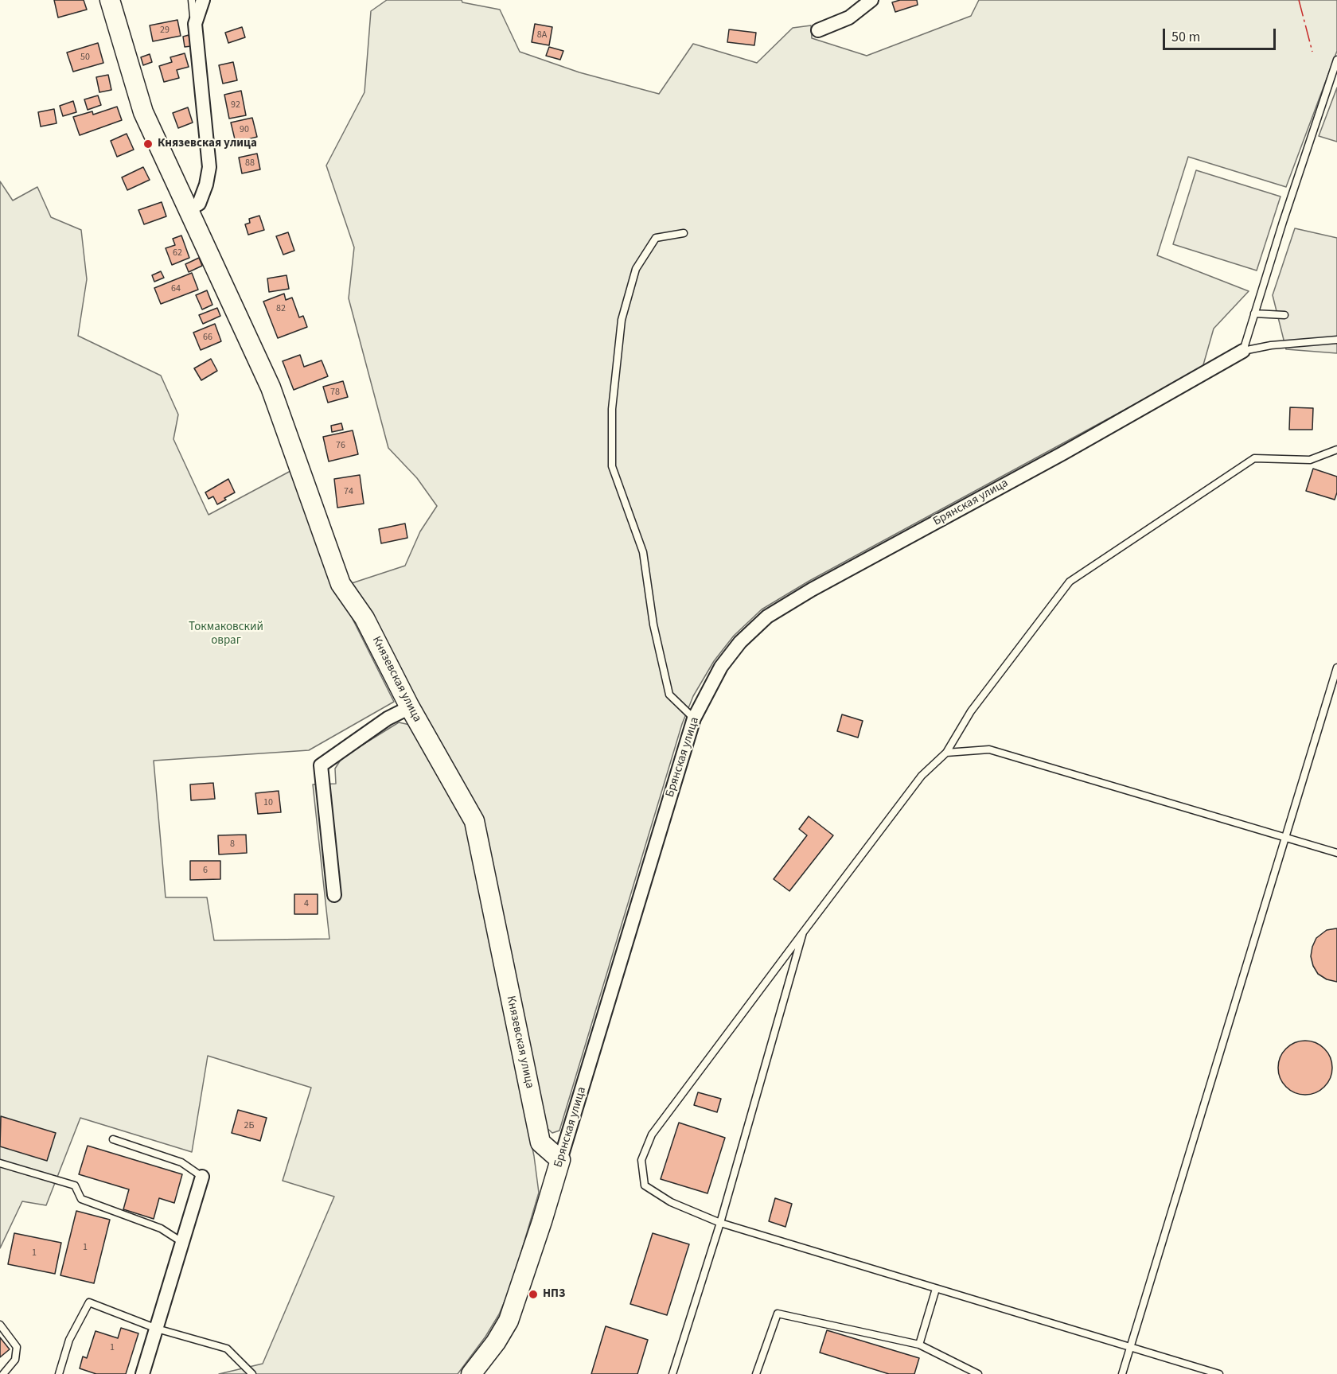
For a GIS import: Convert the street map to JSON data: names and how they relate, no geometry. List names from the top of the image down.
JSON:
{
  "streets": {
    "street": ["Брянская улица", "Князевская улица"]
  },
  "crossings": [
    ["Брянская улица", "Князевская улица"]
  ],
  "parks": ["Токмаковский овраг"],
  "places": ["Князевская улица", "НПЗ"],
  "house_numbers": [
    "29",
    "8А",
    "50",
    "92",
    "90",
    "88",
    "62",
    "64",
    "82",
    "66",
    "78",
    "76",
    "74",
    "10",
    "8",
    "6",
    "4",
    "2Б",
    "1",
    "1",
    "1"
  ],
  "scale_bar": "50 m"
}
